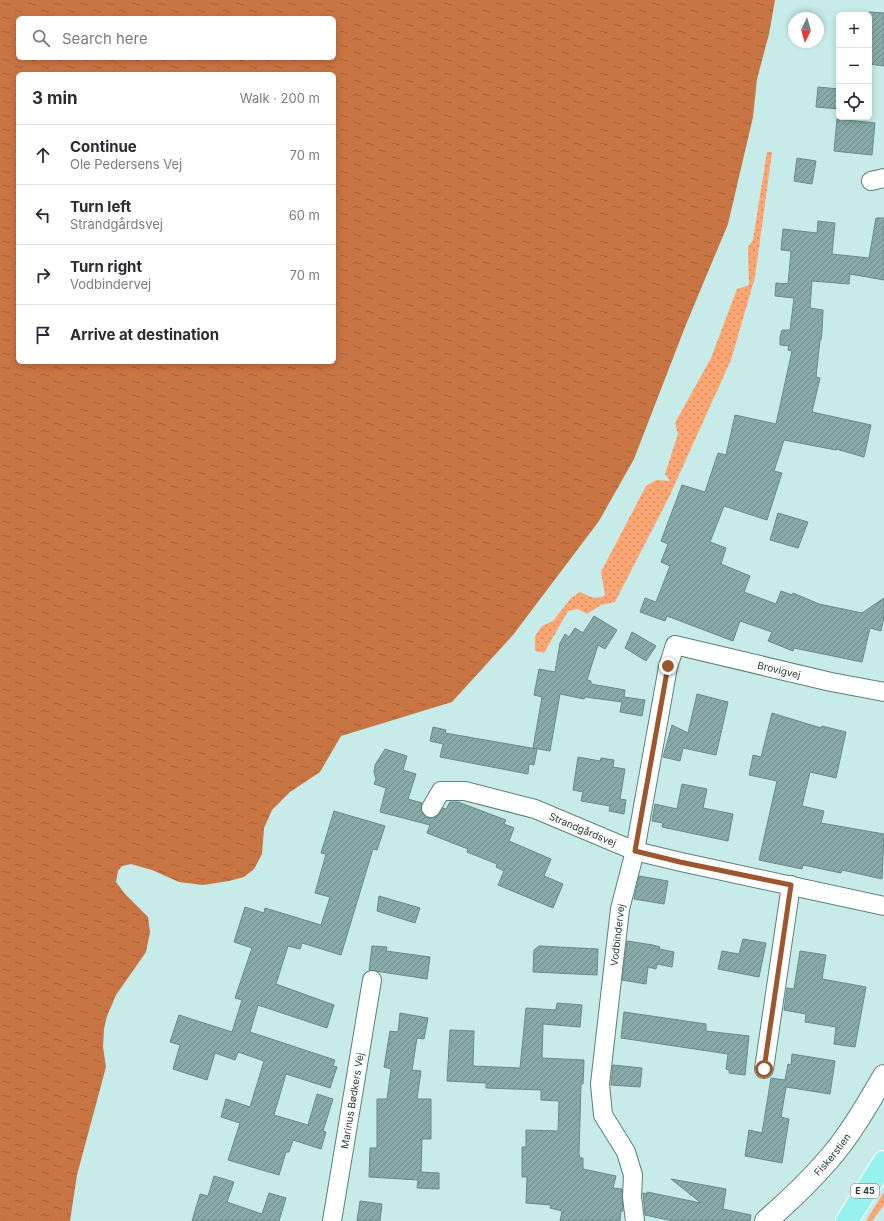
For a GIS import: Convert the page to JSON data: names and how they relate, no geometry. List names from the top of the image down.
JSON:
{
  "streets": {
    "main road": ["E 45"],
    "street": [
      "Brovigvej",
      "Strandgårdsvej",
      "Vodbindervej",
      "Marinus Bødkers Vej",
      "Fiskerstien"
    ]
  },
  "crossings": [
    ["Brovigvej", "Vodbindervej"],
    ["Strandgårdsvej", "Vodbindervej"]
  ],
  "north": "bottom",
  "page": {
    "map_buttons": ["+", "−"],
    "search": "Search here",
    "heading": ["3 min", "Walk · 200 m"],
    "list": [
      ["Continue", "Ole Pedersens Vej", "70 m"],
      ["Turn left", "Strandgårdsvej", "60 m"],
      ["Turn right", "Vodbindervej", "70 m"],
      "Arrive at destination"
    ]
  }
}
